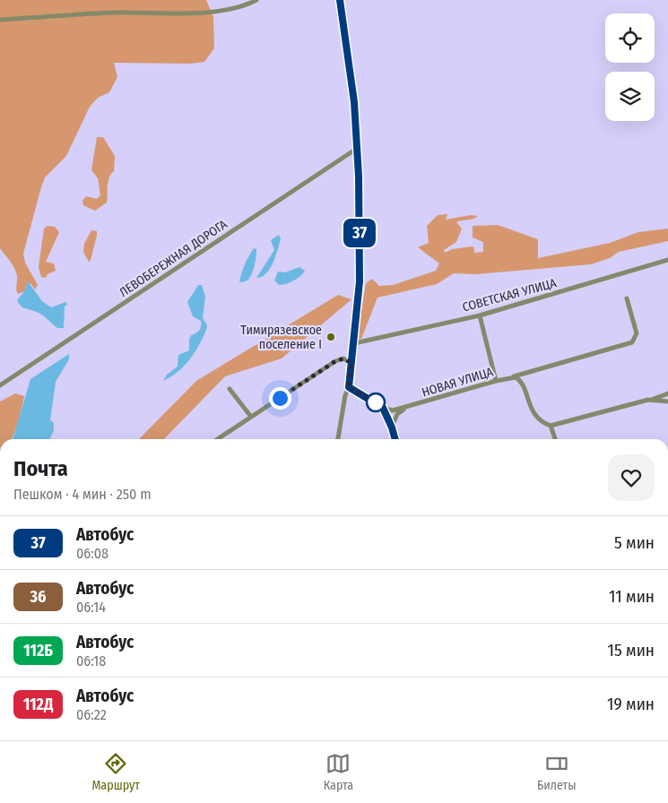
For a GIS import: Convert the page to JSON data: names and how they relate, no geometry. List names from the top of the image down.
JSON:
{
  "streets": {
    "street": ["ЛЕВОБЕРЕЖНАЯ ДОРОГА", "СОВЕТСКАЯ УЛИЦА", "НОВАЯ УЛИЦА"]
  },
  "places": ["Тимирязевское поселение I"],
  "lines": ["bus line 37"],
  "page": {
    "on_map": "37",
    "heading": ["Почта", "Пешком · 4 мин · 250 m"],
    "list": [
      {
        "mark": "37",
        "name": "Автобус",
        "note": "06:08",
        "value": "5 мин"
      },
      {
        "mark": "36",
        "name": "Автобус",
        "note": "06:14",
        "value": "11 мин"
      },
      {
        "mark": "112Б",
        "name": "Автобус",
        "note": "06:18",
        "value": "15 мин"
      },
      {
        "mark": "112Д",
        "name": "Автобус",
        "note": "06:22",
        "value": "19 мин"
      }
    ],
    "tabs": ["Маршрут", "Карта", "Билеты"]
  }
}
